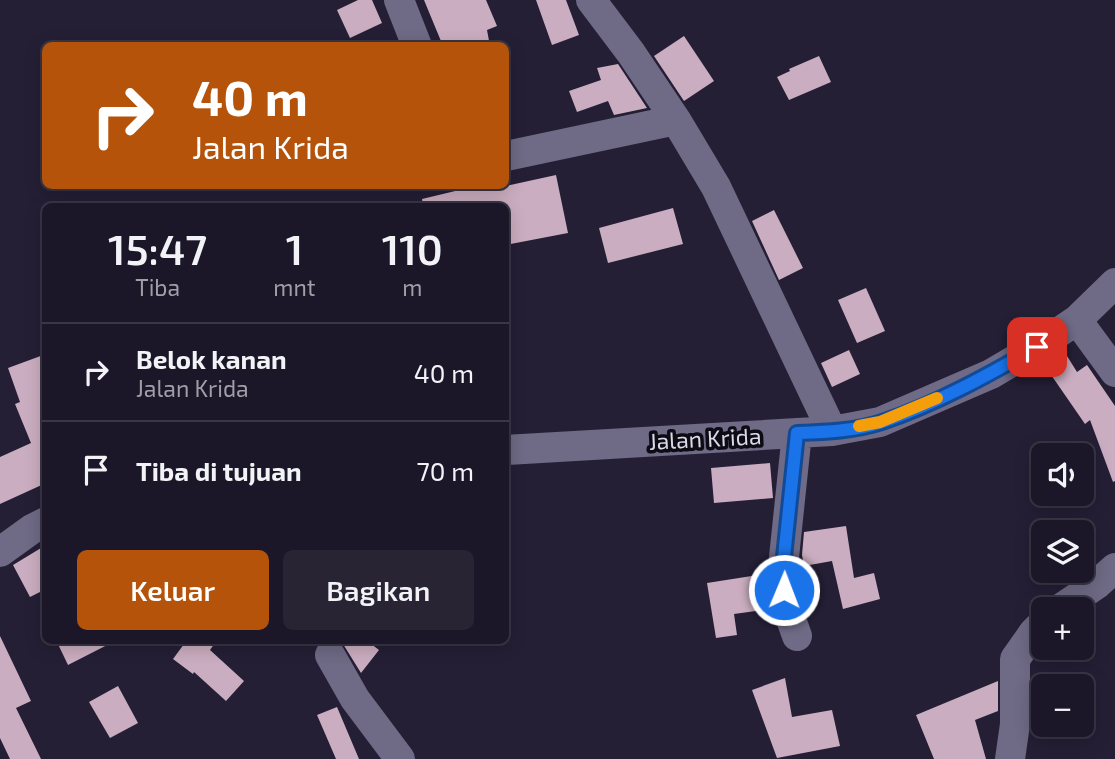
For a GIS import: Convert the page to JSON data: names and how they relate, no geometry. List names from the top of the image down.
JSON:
{
  "streets": {
    "street": ["Jalan Krida"]
  },
  "page": {
    "turn": ["40 m", "Jalan Krida"],
    "eta": [
      "15:47",
      "Tiba",
      "1",
      "mnt",
      "110",
      "m"
    ],
    "list": [
      {
        "name": "Belok kanan",
        "note": "Jalan Krida",
        "value": "40 m"
      },
      {
        "name": "Tiba di tujuan",
        "value": "70 m"
      }
    ],
    "map_buttons": ["+", "−"],
    "buttons": ["Keluar", "Bagikan"]
  }
}
